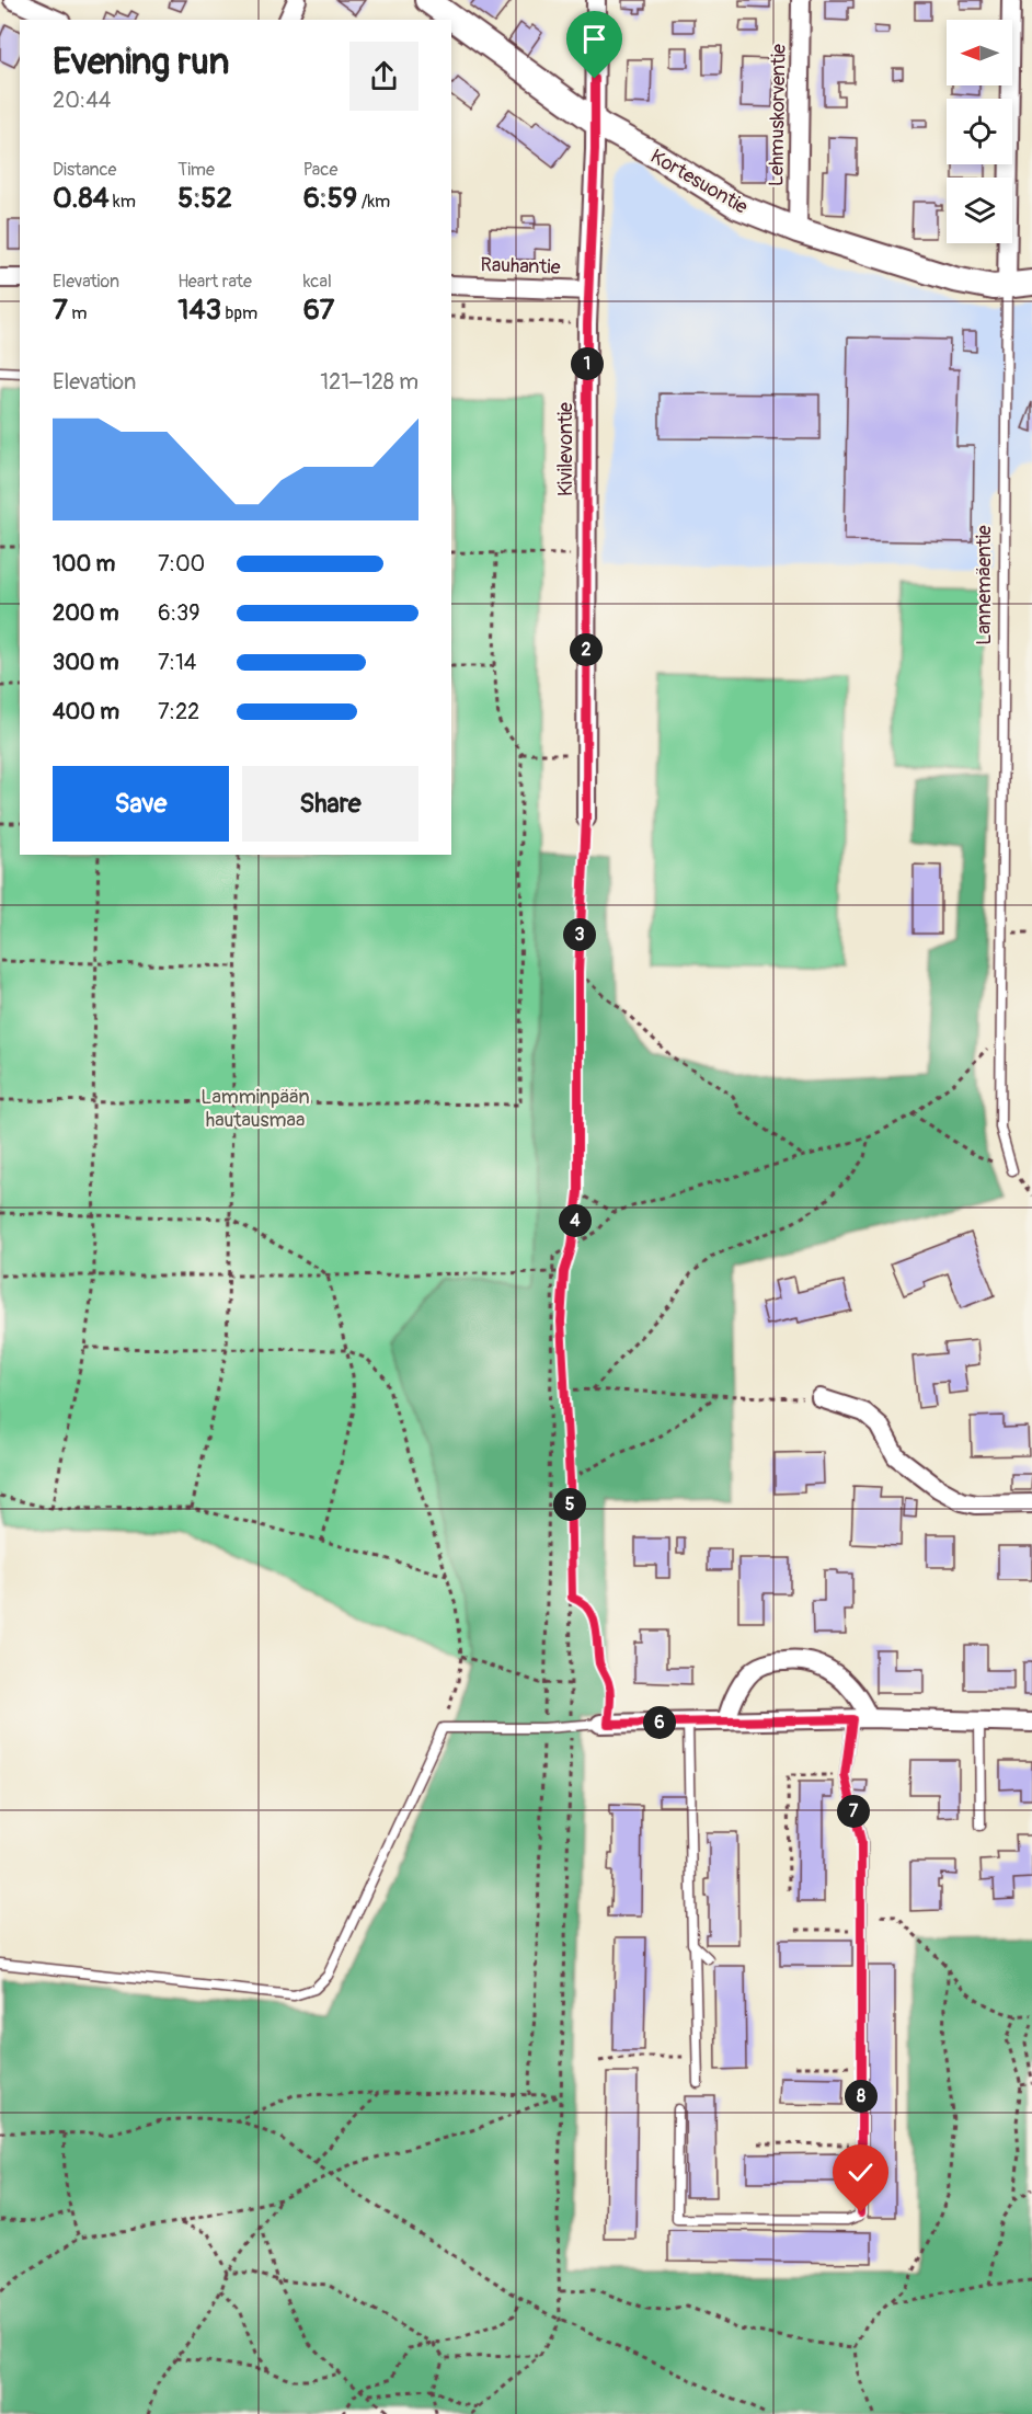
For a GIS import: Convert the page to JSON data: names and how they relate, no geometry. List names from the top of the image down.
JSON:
{
  "streets": {
    "street": [
      "Lehmuskorventie",
      "Kortesuontie",
      "Rauhantie",
      "Kivilevontie",
      "Lannemäentie"
    ]
  },
  "crossings": [
    ["Lehmuskorventie", "Kortesuontie"],
    ["Kortesuontie", "Kivilevontie"],
    ["Kortesuontie", "Lannemäentie"],
    ["Rauhantie", "Kivilevontie"]
  ],
  "parks": ["Lamminpään hautausmaa"],
  "north": "left",
  "page": {
    "heading": ["Evening run", "20:44"],
    "stats": [
      ["Distance", "0.84 km"],
      ["Time", "5:52"],
      ["Pace", "6:59 /km"],
      ["Elevation", "7 m"],
      ["Heart rate", "143 bpm"],
      ["kcal", "67"]
    ],
    "pins": [
      "1",
      "2",
      "3",
      "4",
      "5",
      "6",
      "7",
      "8"
    ],
    "chart": ["Elevation", "121–128 m"],
    "list": [
      {
        "name": "100 m",
        "note": "7:00"
      },
      {
        "name": "200 m",
        "note": "6:39"
      },
      {
        "name": "300 m",
        "note": "7:14"
      },
      {
        "name": "400 m",
        "note": "7:22"
      }
    ],
    "buttons": ["Save", "Share"]
  }
}
